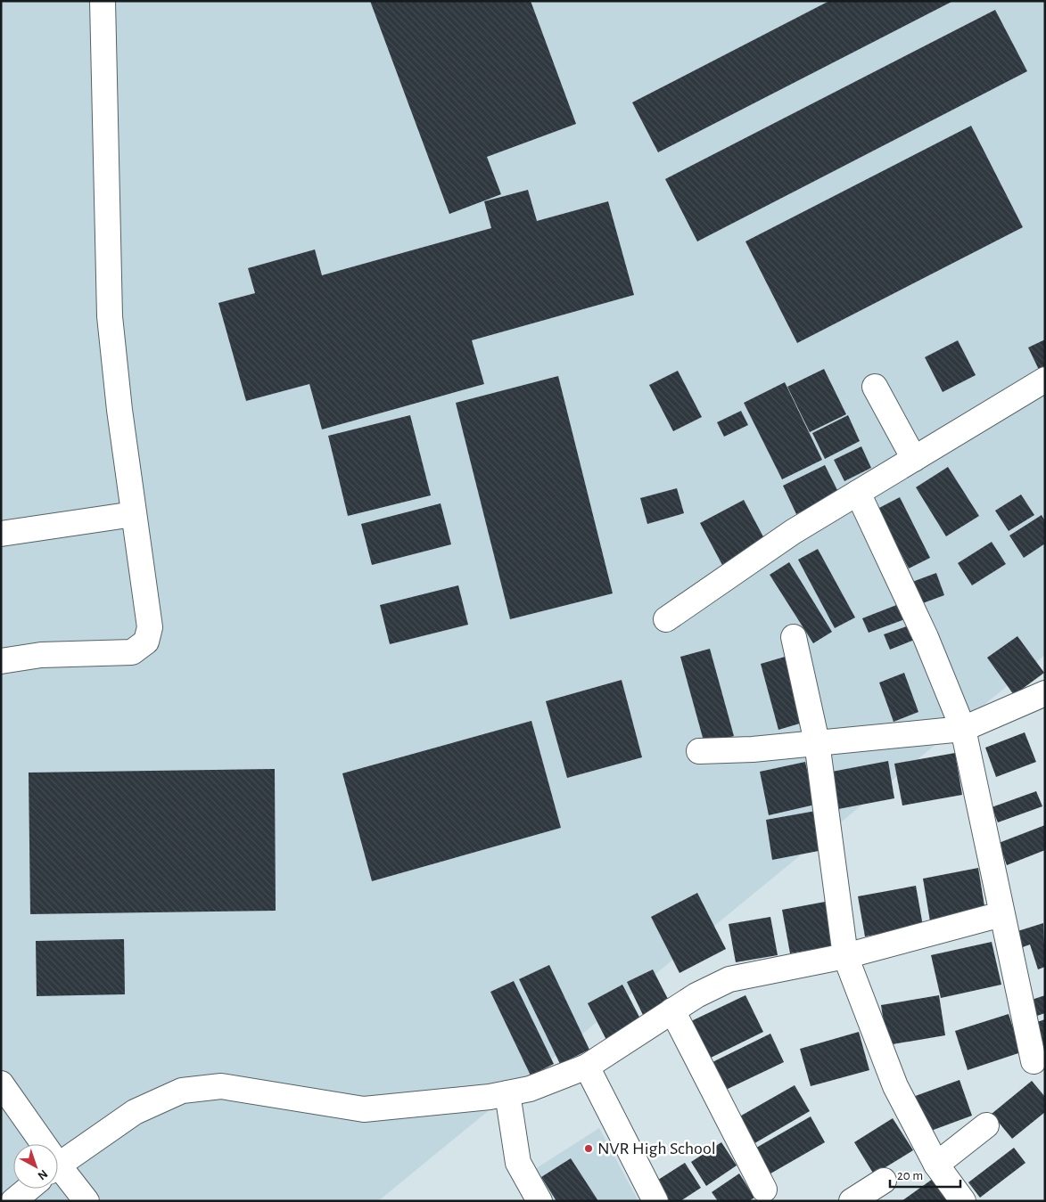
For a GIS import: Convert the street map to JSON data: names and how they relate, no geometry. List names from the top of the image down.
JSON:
{
  "places": ["NVR High School"],
  "scale_bar": "20 m",
  "north": "bottom right"
}
